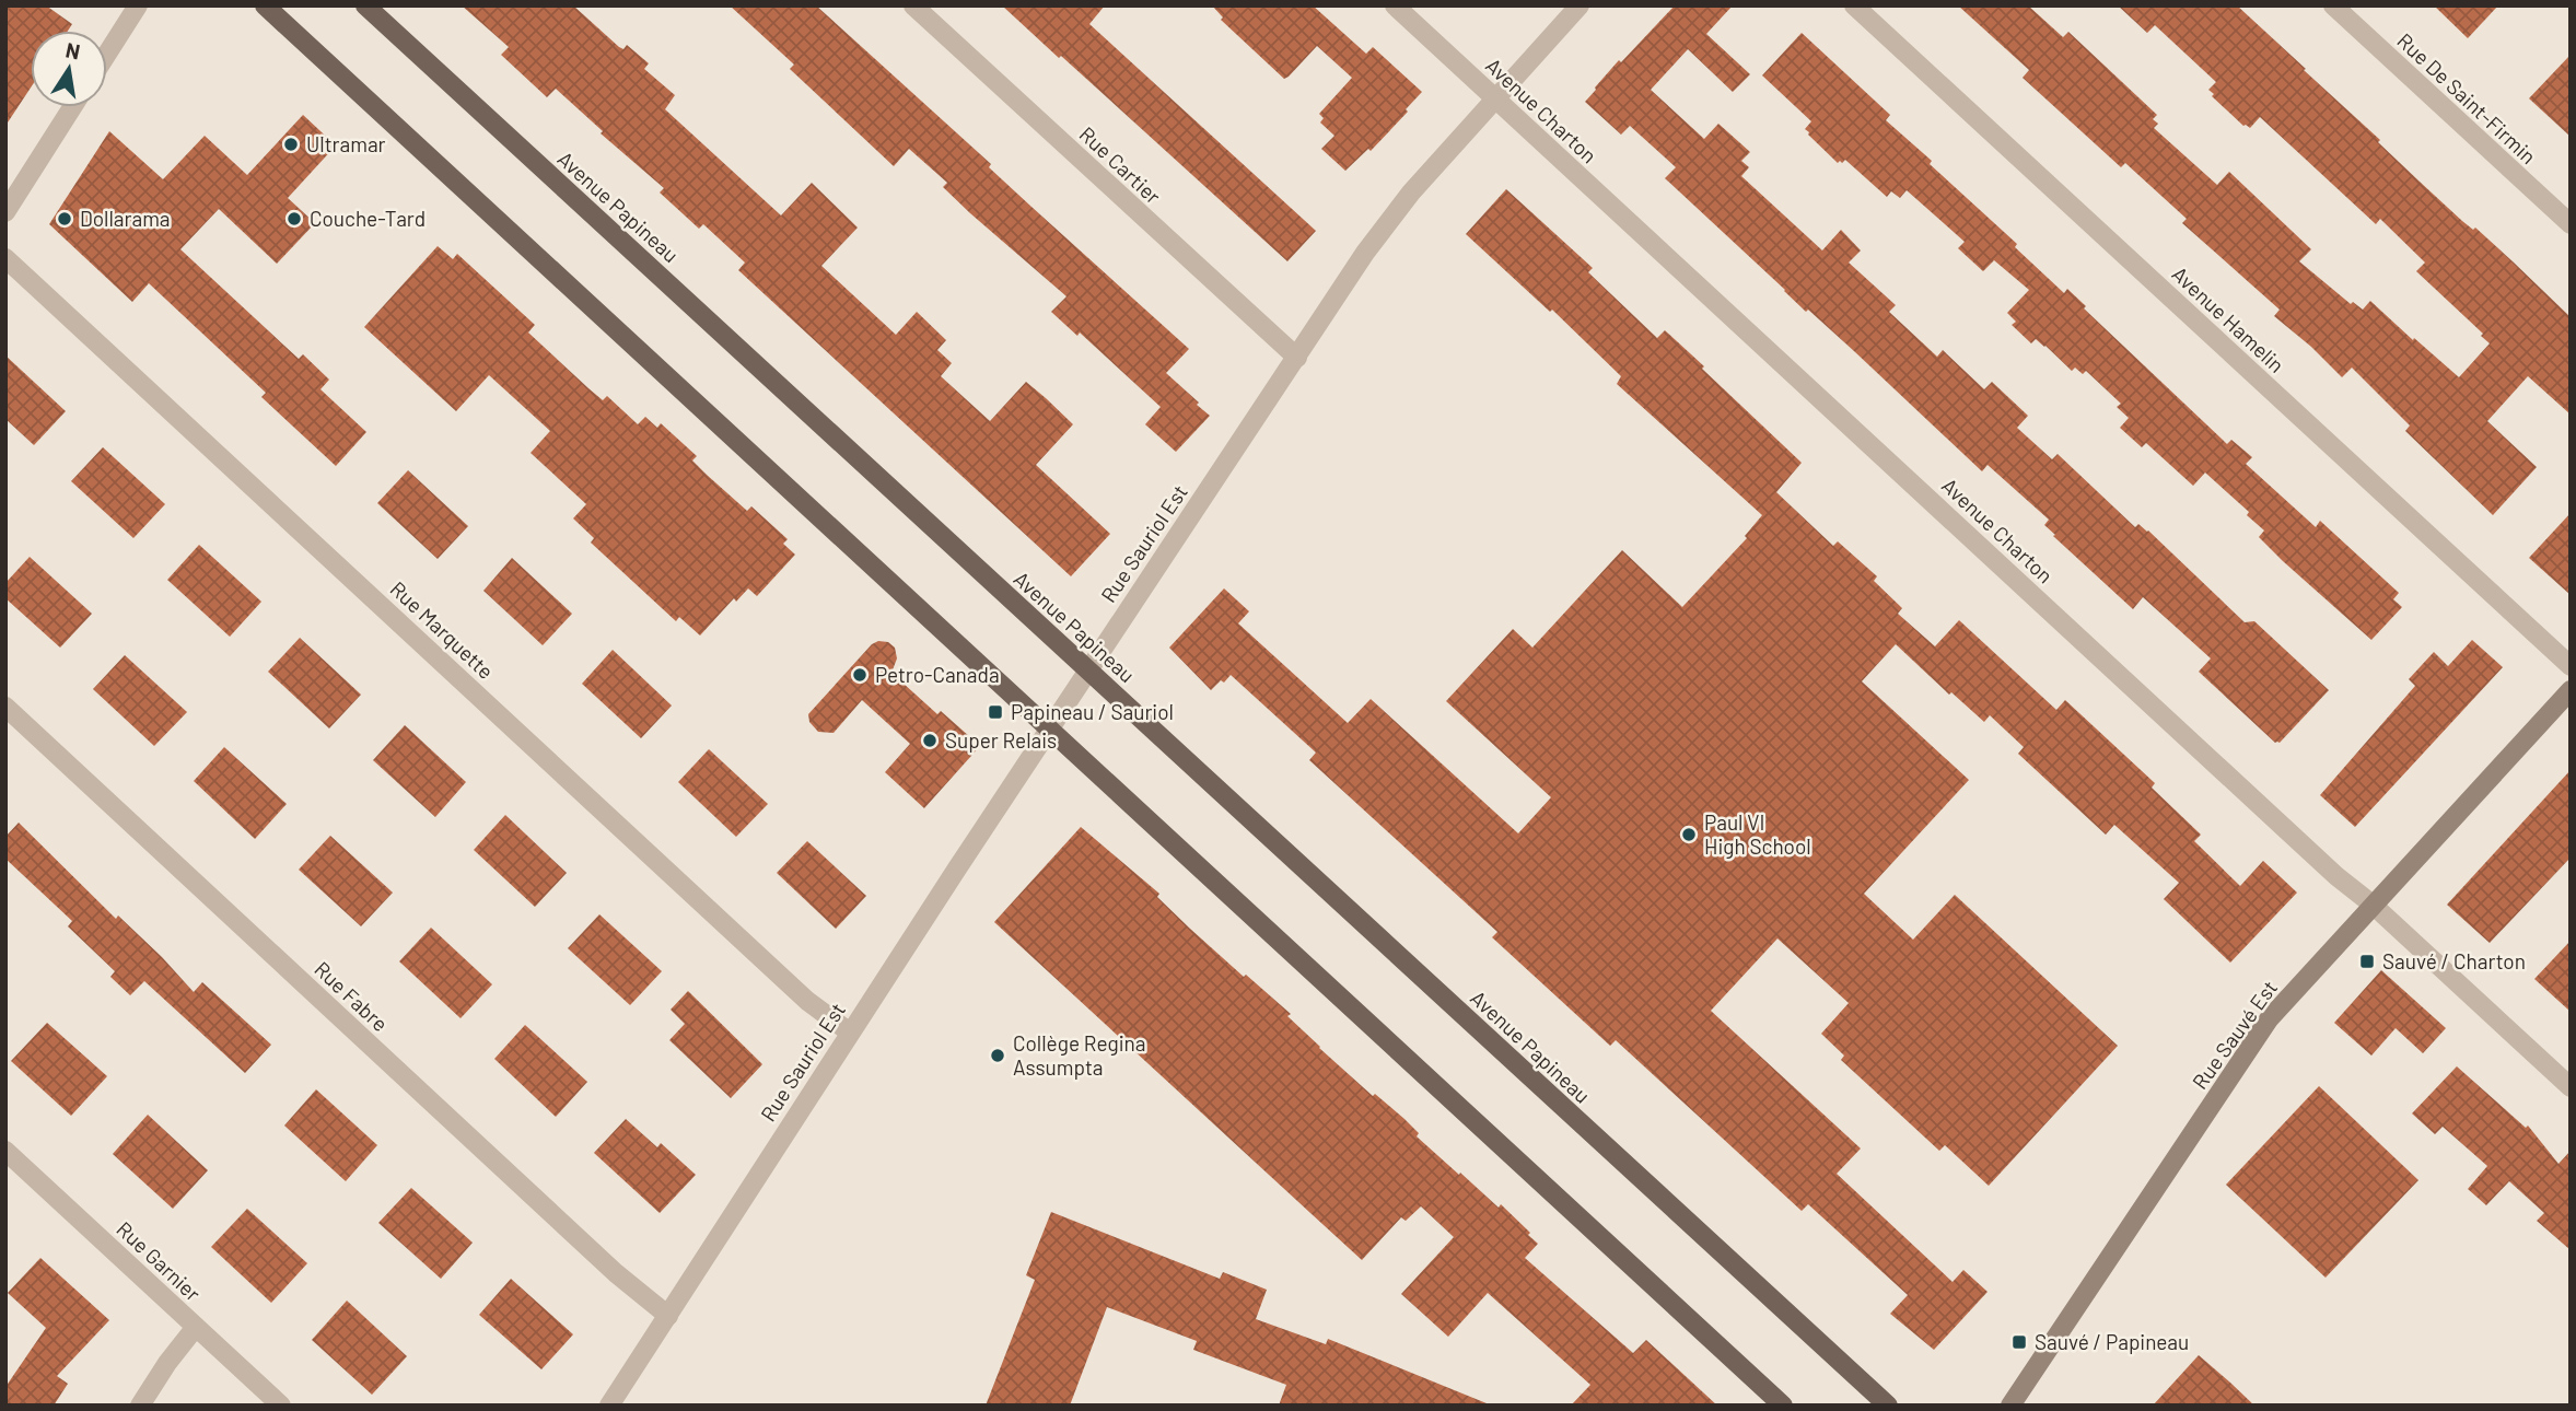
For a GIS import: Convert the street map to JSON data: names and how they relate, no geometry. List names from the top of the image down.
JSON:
{
  "streets": {
    "main road": ["Avenue Papineau", "Rue Sauvé Est"],
    "street": [
      "Rue De Saint-Firmin",
      "Avenue Charton",
      "Rue Cartier",
      "Avenue Hamelin",
      "Rue Sauriol Est",
      "Rue Marquette",
      "Rue Fabre",
      "Rue Garnier"
    ]
  },
  "crossings": [
    ["Avenue Charton", "Rue Sauriol Est"],
    ["Avenue Charton", "Rue Sauvé Est"],
    ["Rue Cartier", "Rue Sauriol Est"],
    ["Avenue Papineau", "Rue Sauriol Est"],
    ["Rue Sauriol Est", "Rue Marquette"],
    ["Rue Sauriol Est", "Rue Fabre"]
  ],
  "places": {
    "other": [
      "Ultramar",
      "Dollarama",
      "Couche-Tard",
      "Petro-Canada",
      "Super Relais",
      "Paul VI High School",
      "Collège Regina Assumpta"
    ],
    "transit": ["Papineau / Sauriol", "Sauvé / Charton", "Sauvé / Papineau"]
  },
  "north": "top"
}
